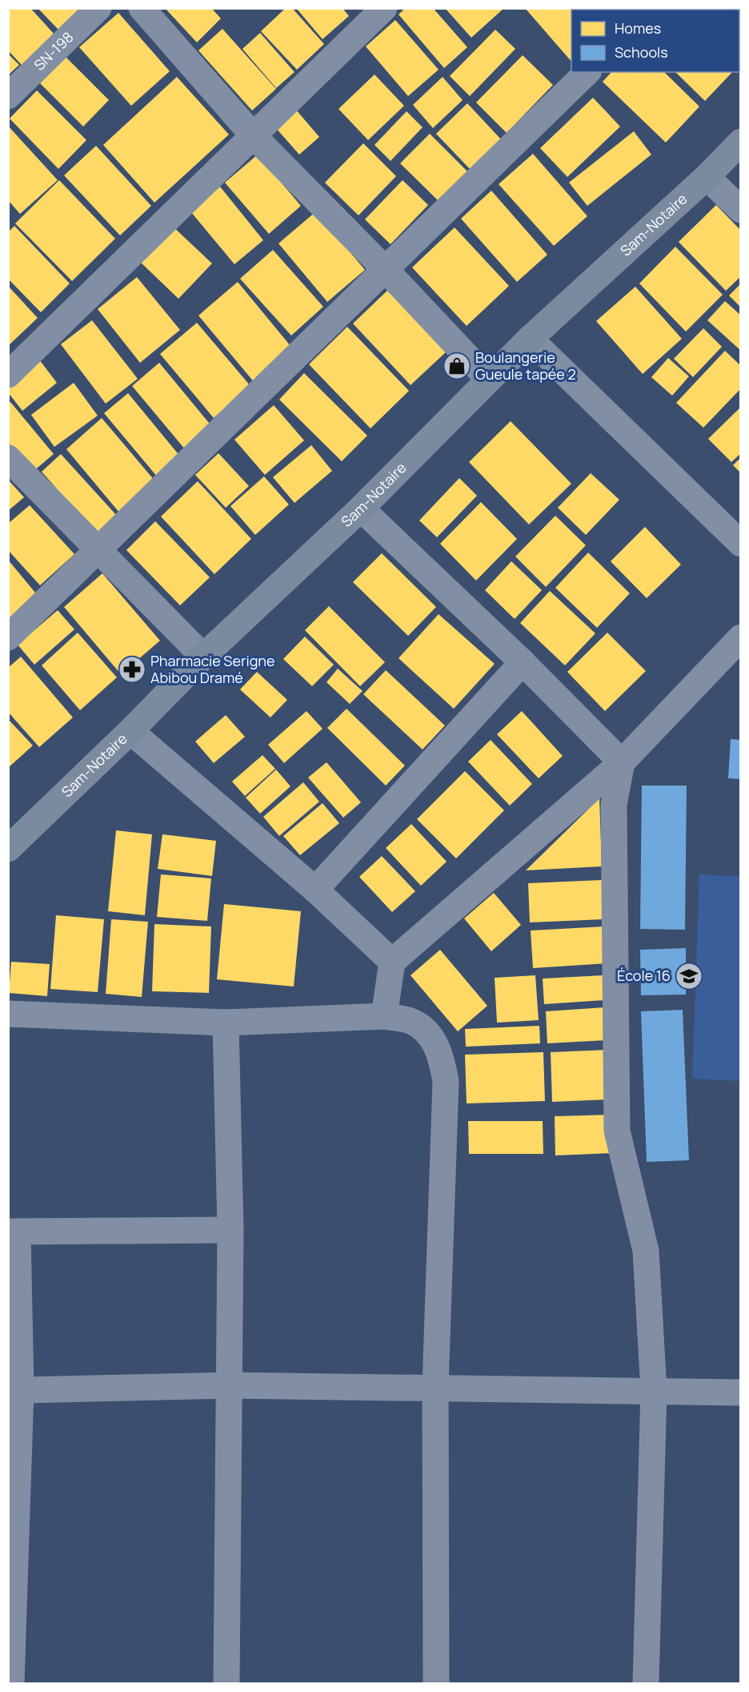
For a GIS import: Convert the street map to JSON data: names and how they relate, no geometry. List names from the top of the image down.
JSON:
{
  "streets": {
    "street": ["SN-198", "Sam-Notaire"]
  },
  "places": {
    "shop": ["Boulangerie Gueule tapée 2"],
    "pharmacy": ["Pharmacie Serigne Abibou Dramé"],
    "school or university": ["École 16"]
  },
  "legend": ["Homes", "Schools"]
}
